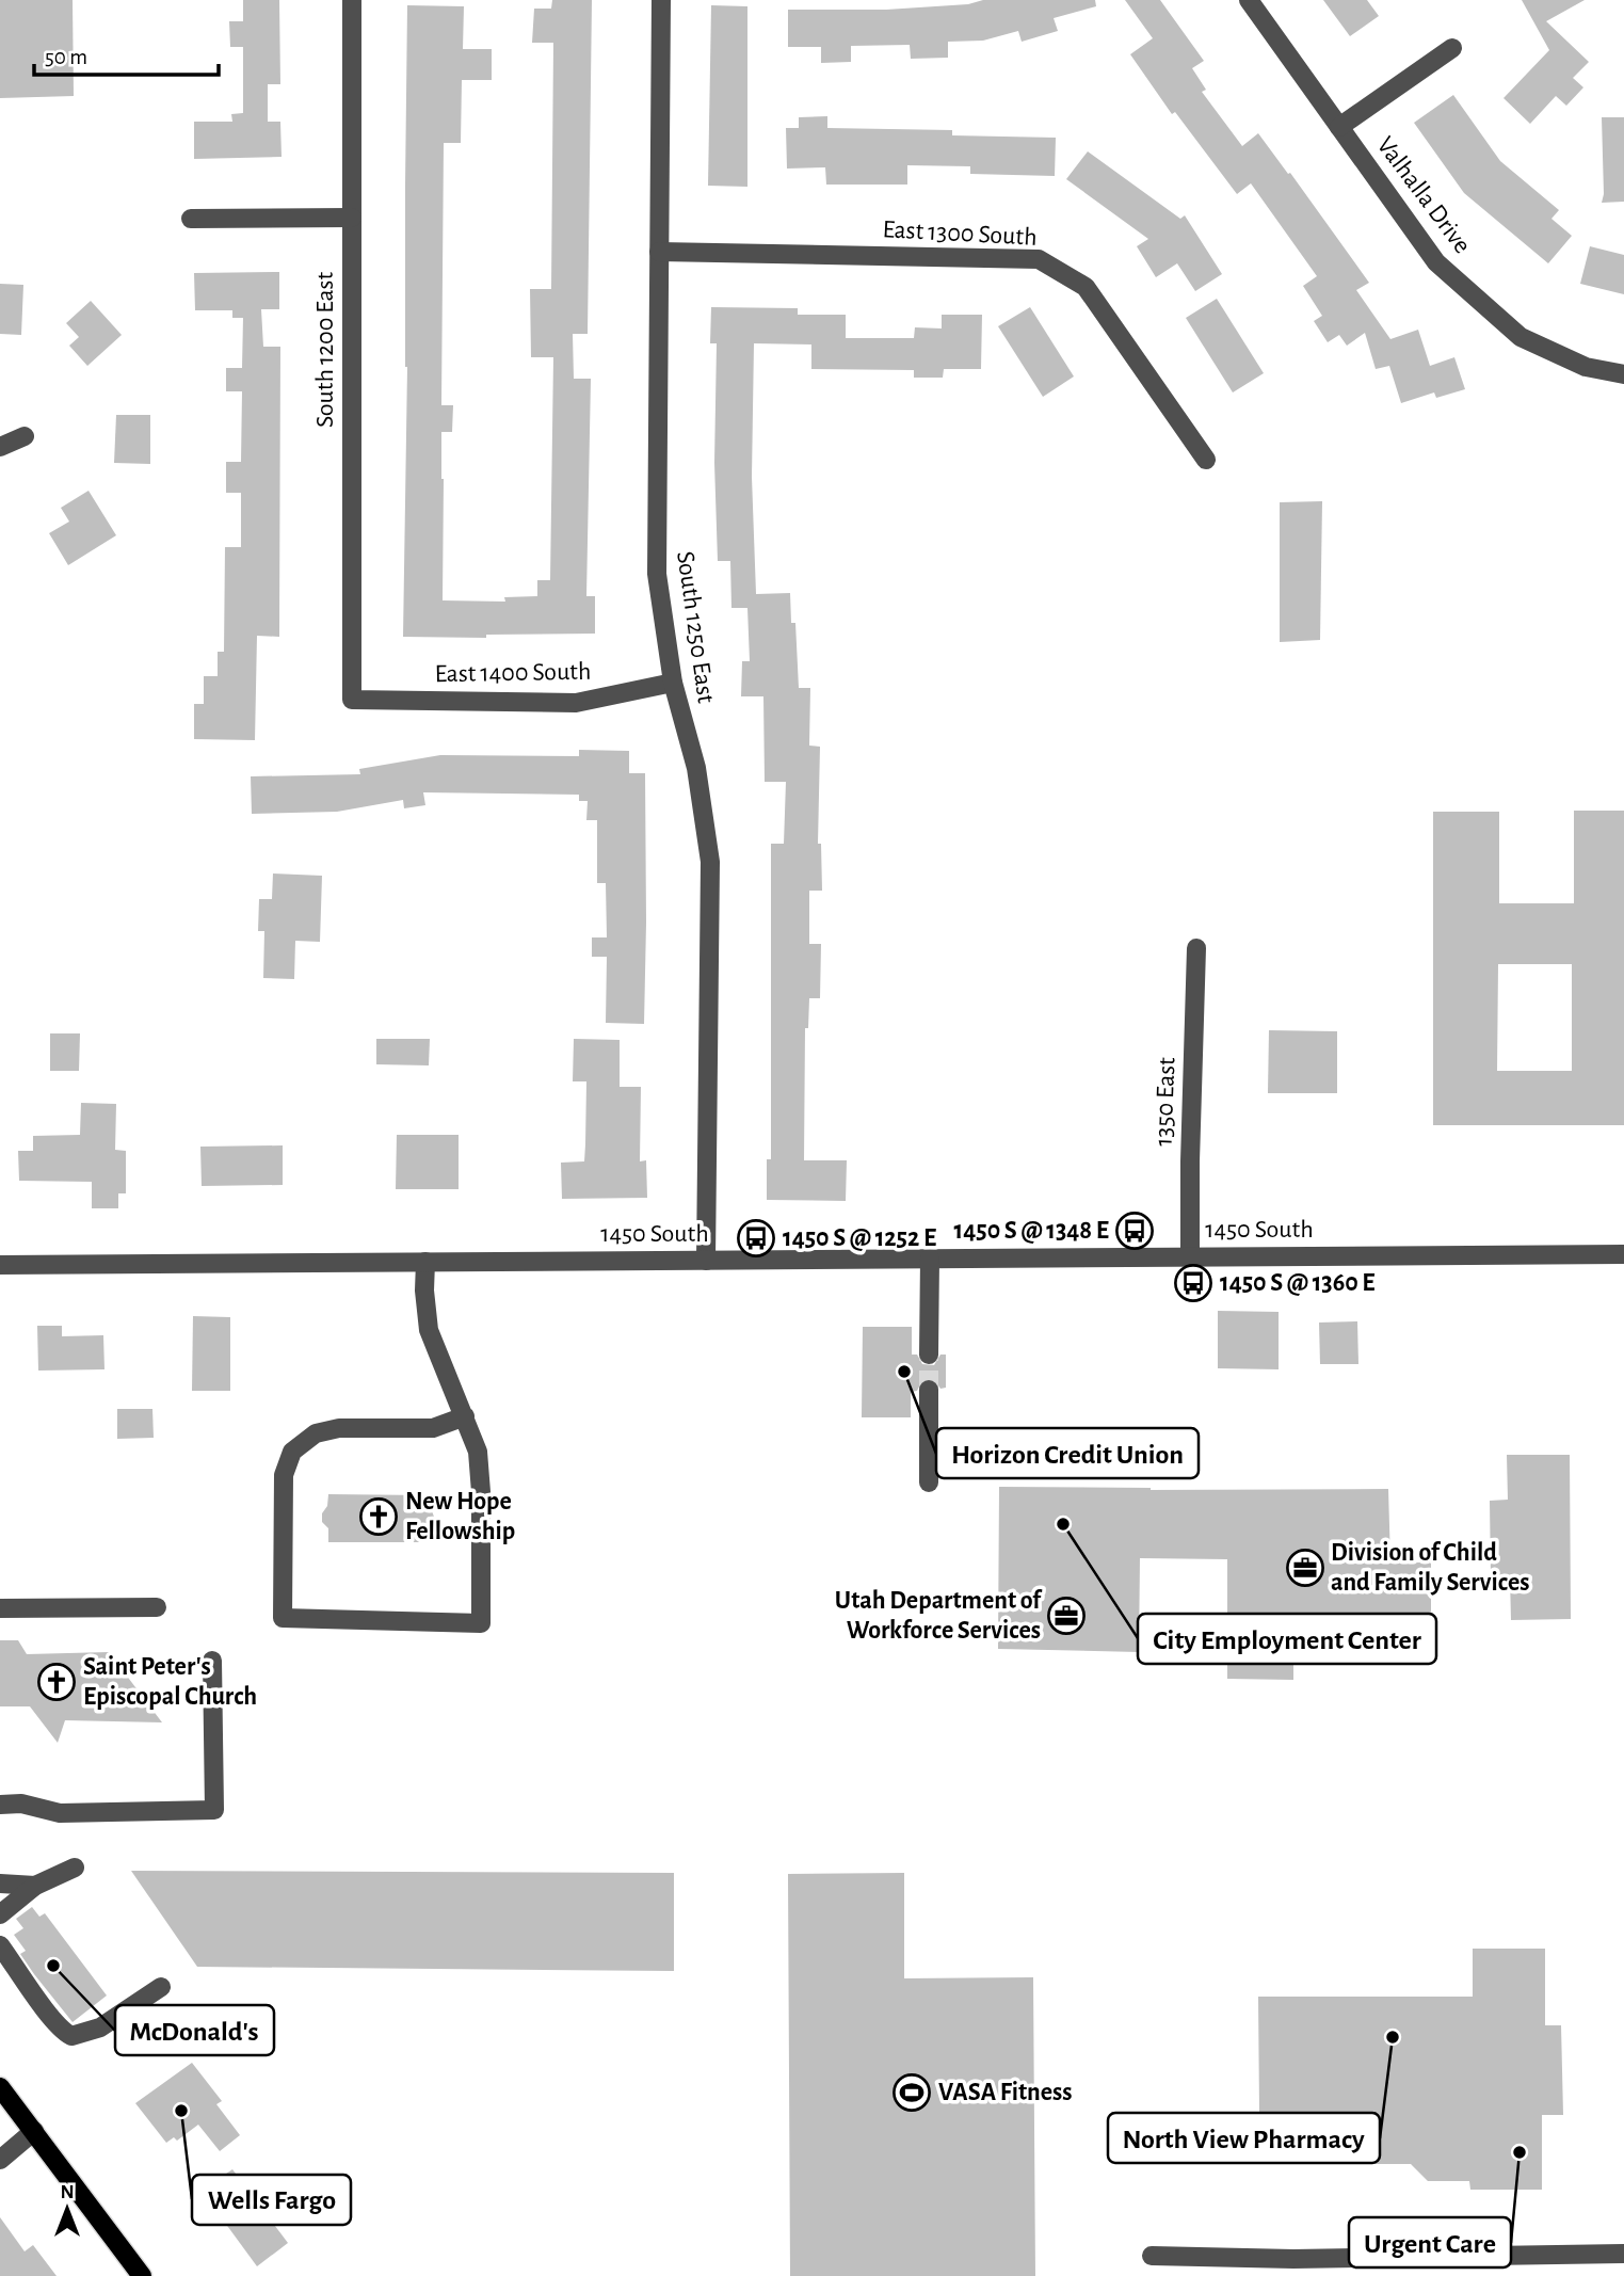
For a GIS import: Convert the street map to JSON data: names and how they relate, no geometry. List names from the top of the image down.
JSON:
{
  "streets": {
    "street": [
      "Valhalla Drive",
      "East 1300 South",
      "South 1200 East",
      "South 1250 East",
      "East 1400 South",
      "1350 East",
      "1450 South"
    ]
  },
  "crossings": [
    ["East 1300 South", "South 1250 East"],
    ["South 1200 East", "East 1400 South"],
    ["South 1250 East", "East 1400 South"],
    ["South 1250 East", "1450 South"],
    ["1350 East", "1450 South"]
  ],
  "places": {
    "bus stop": ["1450 S @ 1348 E", "1450 S @ 1252 E", "1450 S @ 1360 E"],
    "other": [
      "Horizon Credit Union",
      "City Employment Center",
      "McDonald's",
      "North View Pharmacy",
      "Wells Fargo",
      "Urgent Care"
    ],
    "church": ["New Hope Fellowship", "Saint Peter's Episcopal Church"],
    "office": ["Division of Child and Family Services", "Utah Department of Workforce Services"],
    "sports": ["VASA Fitness"]
  },
  "scale_bar": "50 m",
  "north": "top"
}
